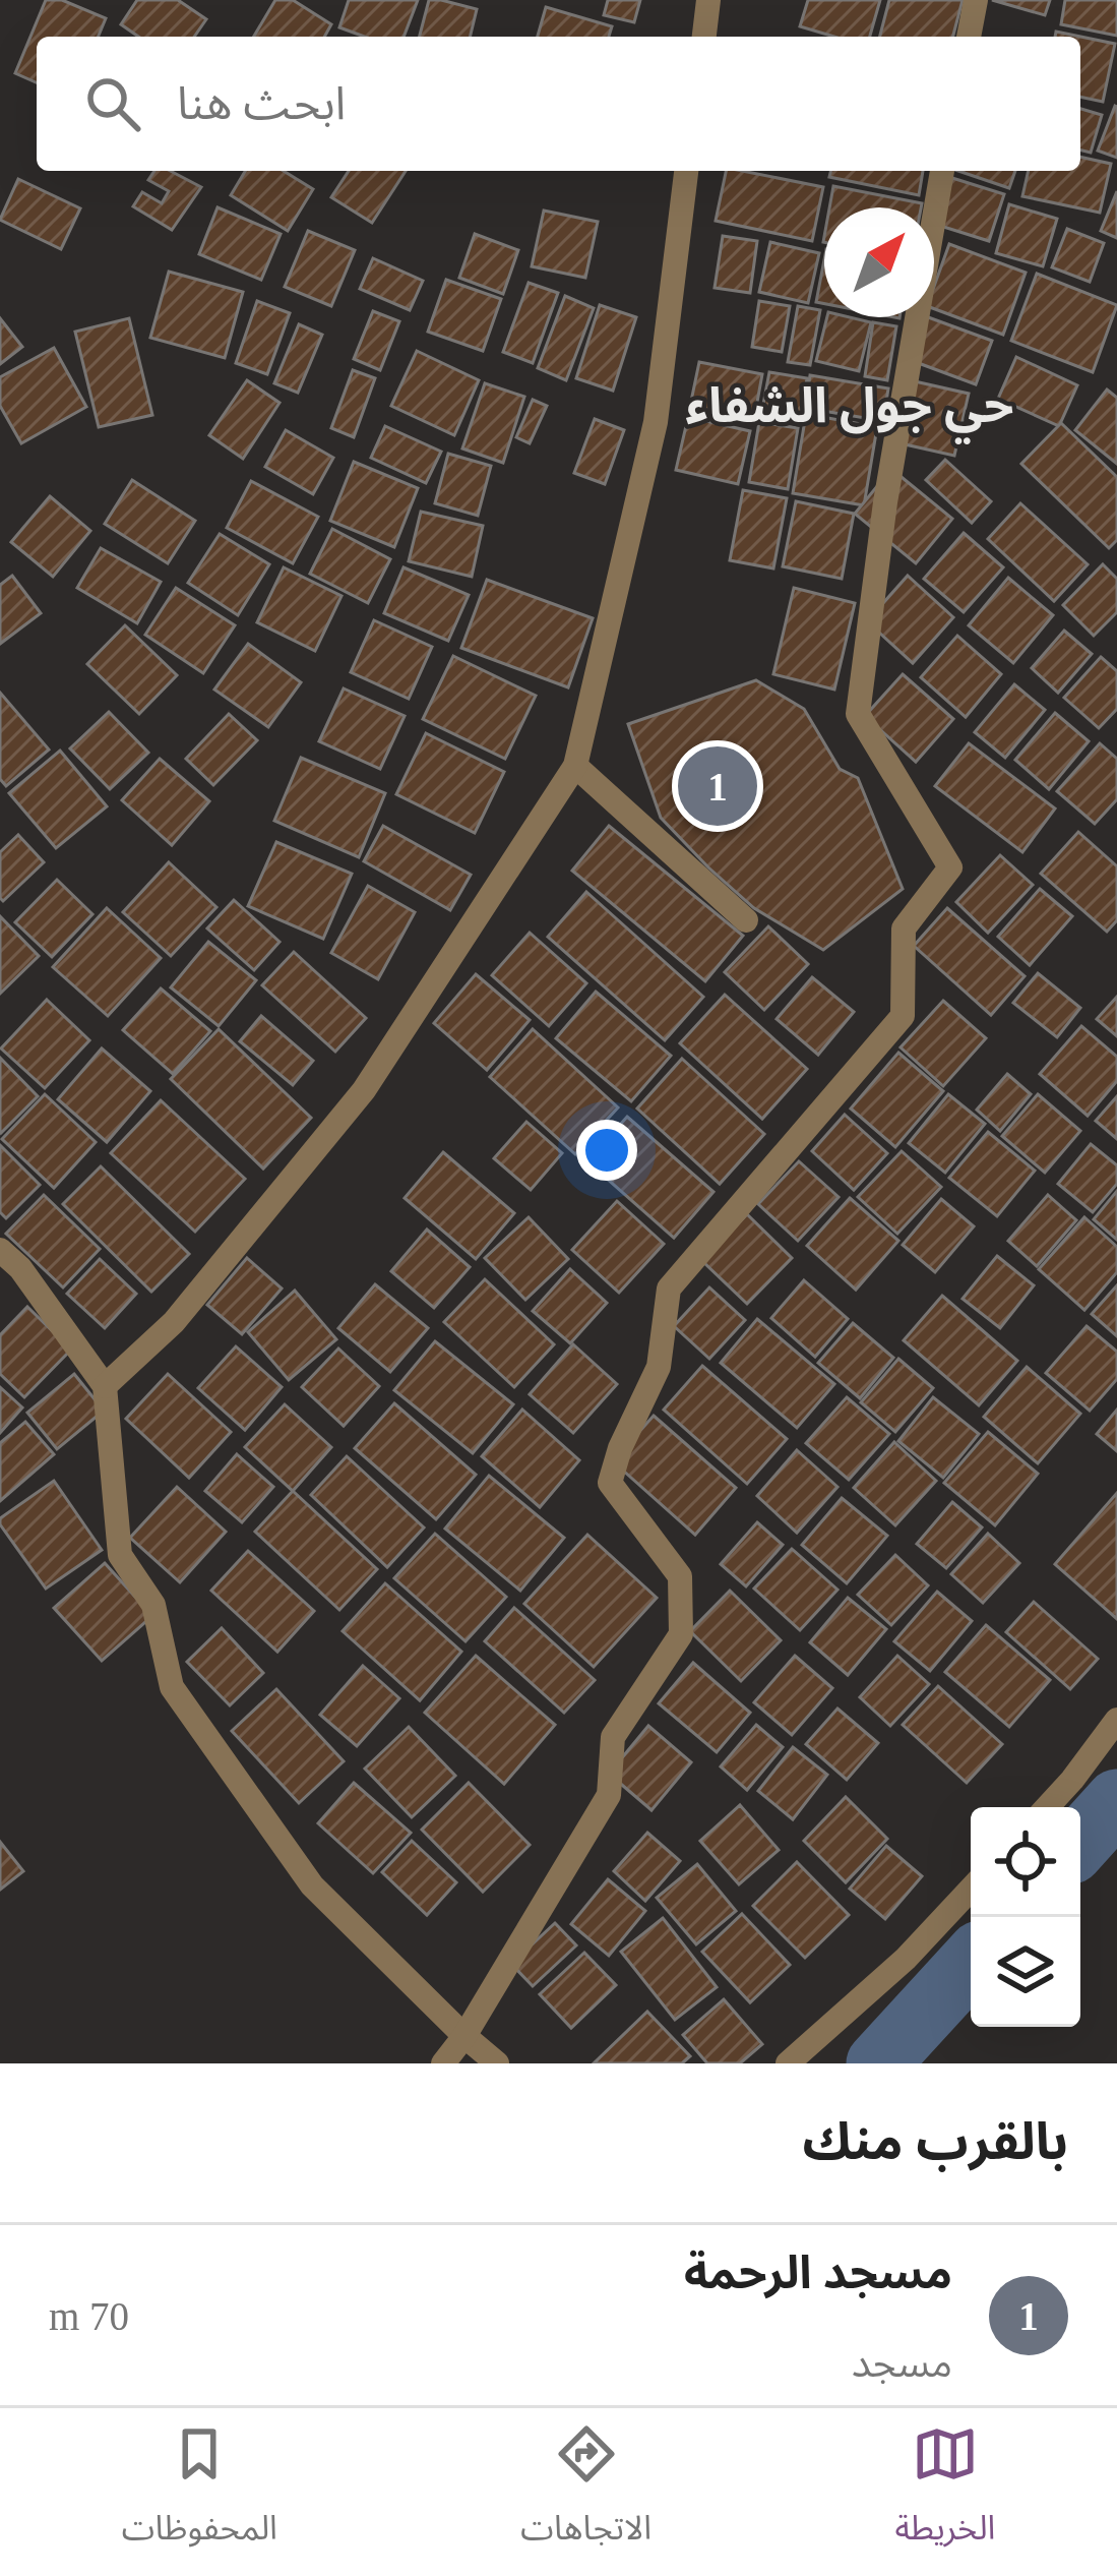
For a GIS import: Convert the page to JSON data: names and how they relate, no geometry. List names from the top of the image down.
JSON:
{
  "districts": ["حي جول الشفاء"],
  "north": "top right",
  "page": {
    "search": "ابحث هنا",
    "pins": "1",
    "heading": "بالقرب منك",
    "list": [
      {
        "mark": "1",
        "name": "مسجد الرحمة",
        "note": "مسجد",
        "value": "70 m"
      }
    ],
    "nav": ["الخريطة", "الاتجاهات", "المحفوظات"]
  }
}
